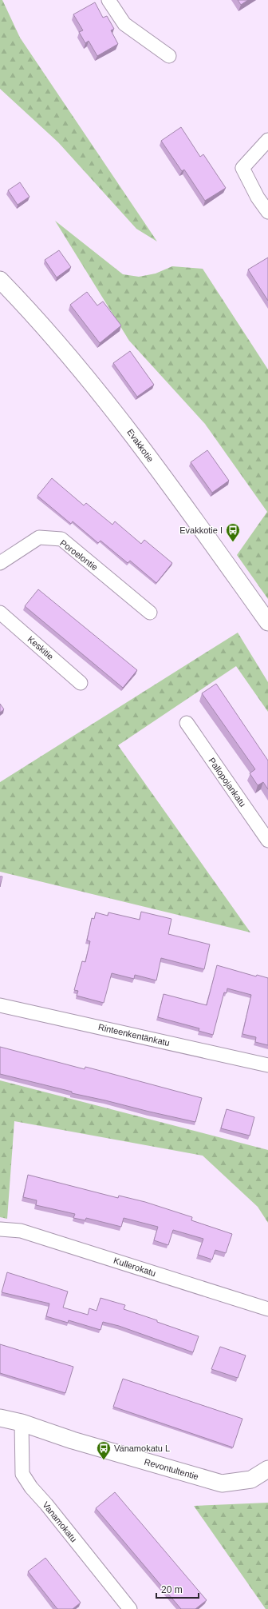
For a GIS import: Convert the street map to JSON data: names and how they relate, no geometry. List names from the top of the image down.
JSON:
{
  "streets": {
    "street": [
      "Evakkotie",
      "Poroelontie",
      "Keskitie",
      "Pallopojankatu",
      "Rinteenkentänkatu",
      "Kullerokatu",
      "Revontultentie",
      "Vanamokatu"
    ]
  },
  "crossings": [
    ["Revontultentie", "Vanamokatu"]
  ],
  "places": {
    "bus stop": ["Evakkotie I", "Vanamokatu L"]
  },
  "scale_bar": "20 m"
}
